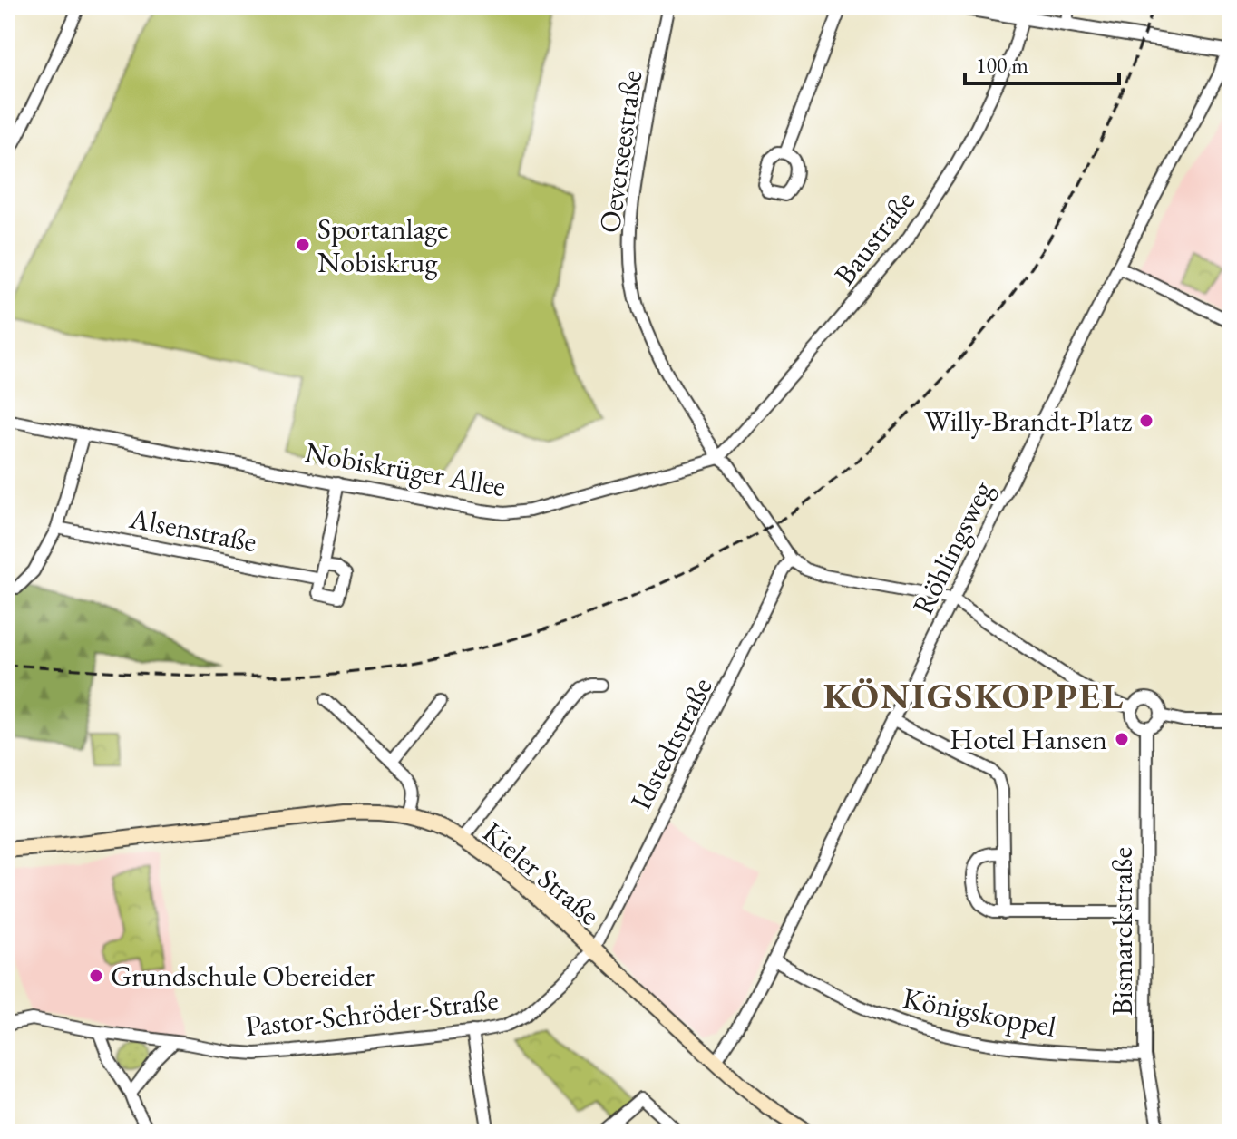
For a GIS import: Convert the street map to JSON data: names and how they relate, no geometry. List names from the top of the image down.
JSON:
{
  "streets": {
    "main road": ["Kieler Straße"],
    "street": [
      "Oeverseestraße",
      "Baustraße",
      "Nobiskrüger Allee",
      "Alsenstraße",
      "Röhlingsweg",
      "Idstedtstraße",
      "Bismarckstraße",
      "Königskoppel",
      "Pastor-Schröder-Straße"
    ]
  },
  "crossings": [
    ["Oeverseestraße", "Baustraße"],
    ["Oeverseestraße", "Nobiskrüger Allee"],
    ["Baustraße", "Nobiskrüger Allee"],
    ["Röhlingsweg", "Kieler Straße"],
    ["Röhlingsweg", "Königskoppel"],
    ["Idstedtstraße", "Kieler Straße"],
    ["Idstedtstraße", "Pastor-Schröder-Straße"],
    ["Kieler Straße", "Pastor-Schröder-Straße"],
    ["Bismarckstraße", "Königskoppel"]
  ],
  "districts": ["KÖNIGSKOPPEL"],
  "places": [
    "Sportanlage Nobiskrug",
    "Willy-Brandt-Platz",
    "Hotel Hansen",
    "Grundschule Obereider"
  ],
  "scale_bar": "100 m"
}
